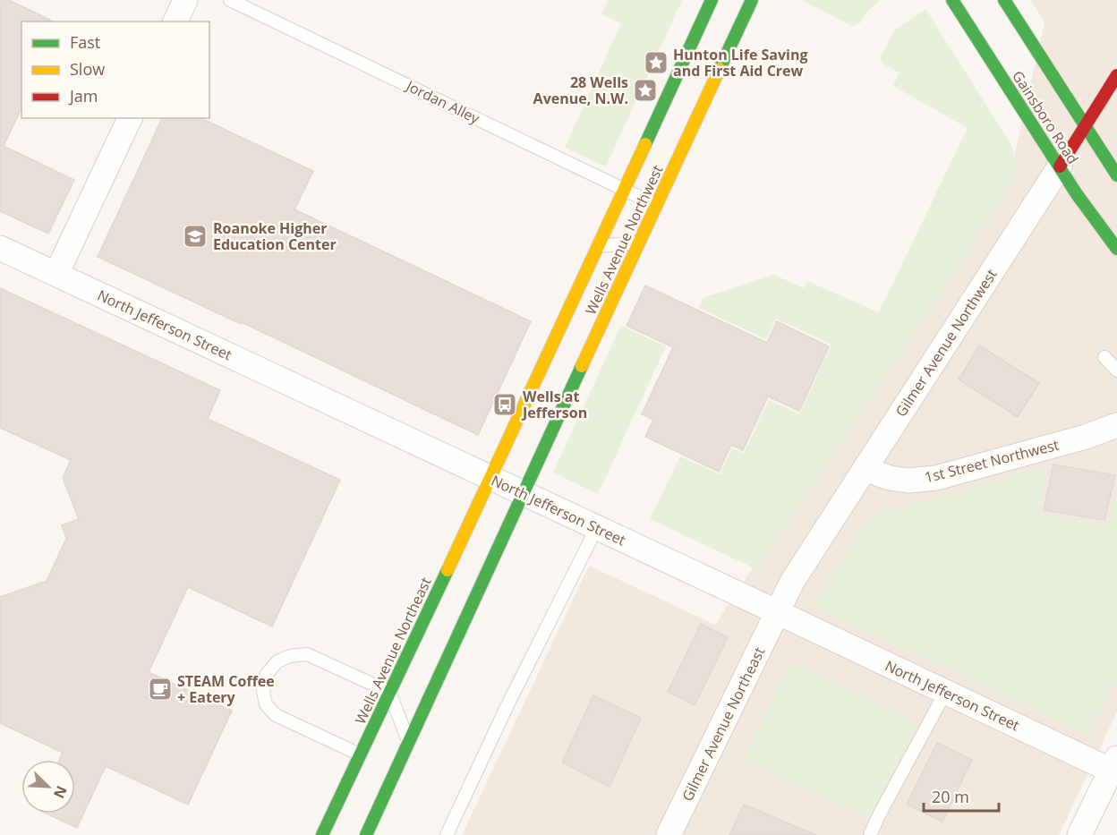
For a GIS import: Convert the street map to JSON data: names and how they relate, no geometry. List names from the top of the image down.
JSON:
{
  "streets": {
    "main road": [
      "Gainsboro Road",
      "Wells Avenue Northwest",
      "Gilmer Avenue Northwest",
      "Wells Avenue Northeast"
    ],
    "street": ["North Jefferson Street", "1st Street Northwest", "Gilmer Avenue Northeast"],
    "lane": ["Jordan Alley"]
  },
  "crossings": [
    ["Jordan Alley", "Wells Avenue Northwest"],
    ["Gainsboro Road", "Gilmer Avenue Northwest"],
    ["Wells Avenue Northwest", "North Jefferson Street"],
    ["Wells Avenue Northwest", "Wells Avenue Northeast"],
    ["North Jefferson Street", "Gilmer Avenue Northwest"],
    ["North Jefferson Street", "Wells Avenue Northeast"],
    ["North Jefferson Street", "Gilmer Avenue Northeast"],
    ["Gilmer Avenue Northwest", "1st Street Northwest"],
    ["Gilmer Avenue Northwest", "Gilmer Avenue Northeast"]
  ],
  "places": {
    "place": ["Hunton Life Saving and First Aid Crew", "28 Wells Avenue, N.W."],
    "school or university": ["Roanoke Higher Education Center"],
    "bus stop": ["Wells at Jefferson"],
    "cafe": ["STEAM Coffee + Eatery"]
  },
  "legend": ["Fast", "Slow", "Jam"],
  "scale_bar": "20 m",
  "north": "bottom right"
}
